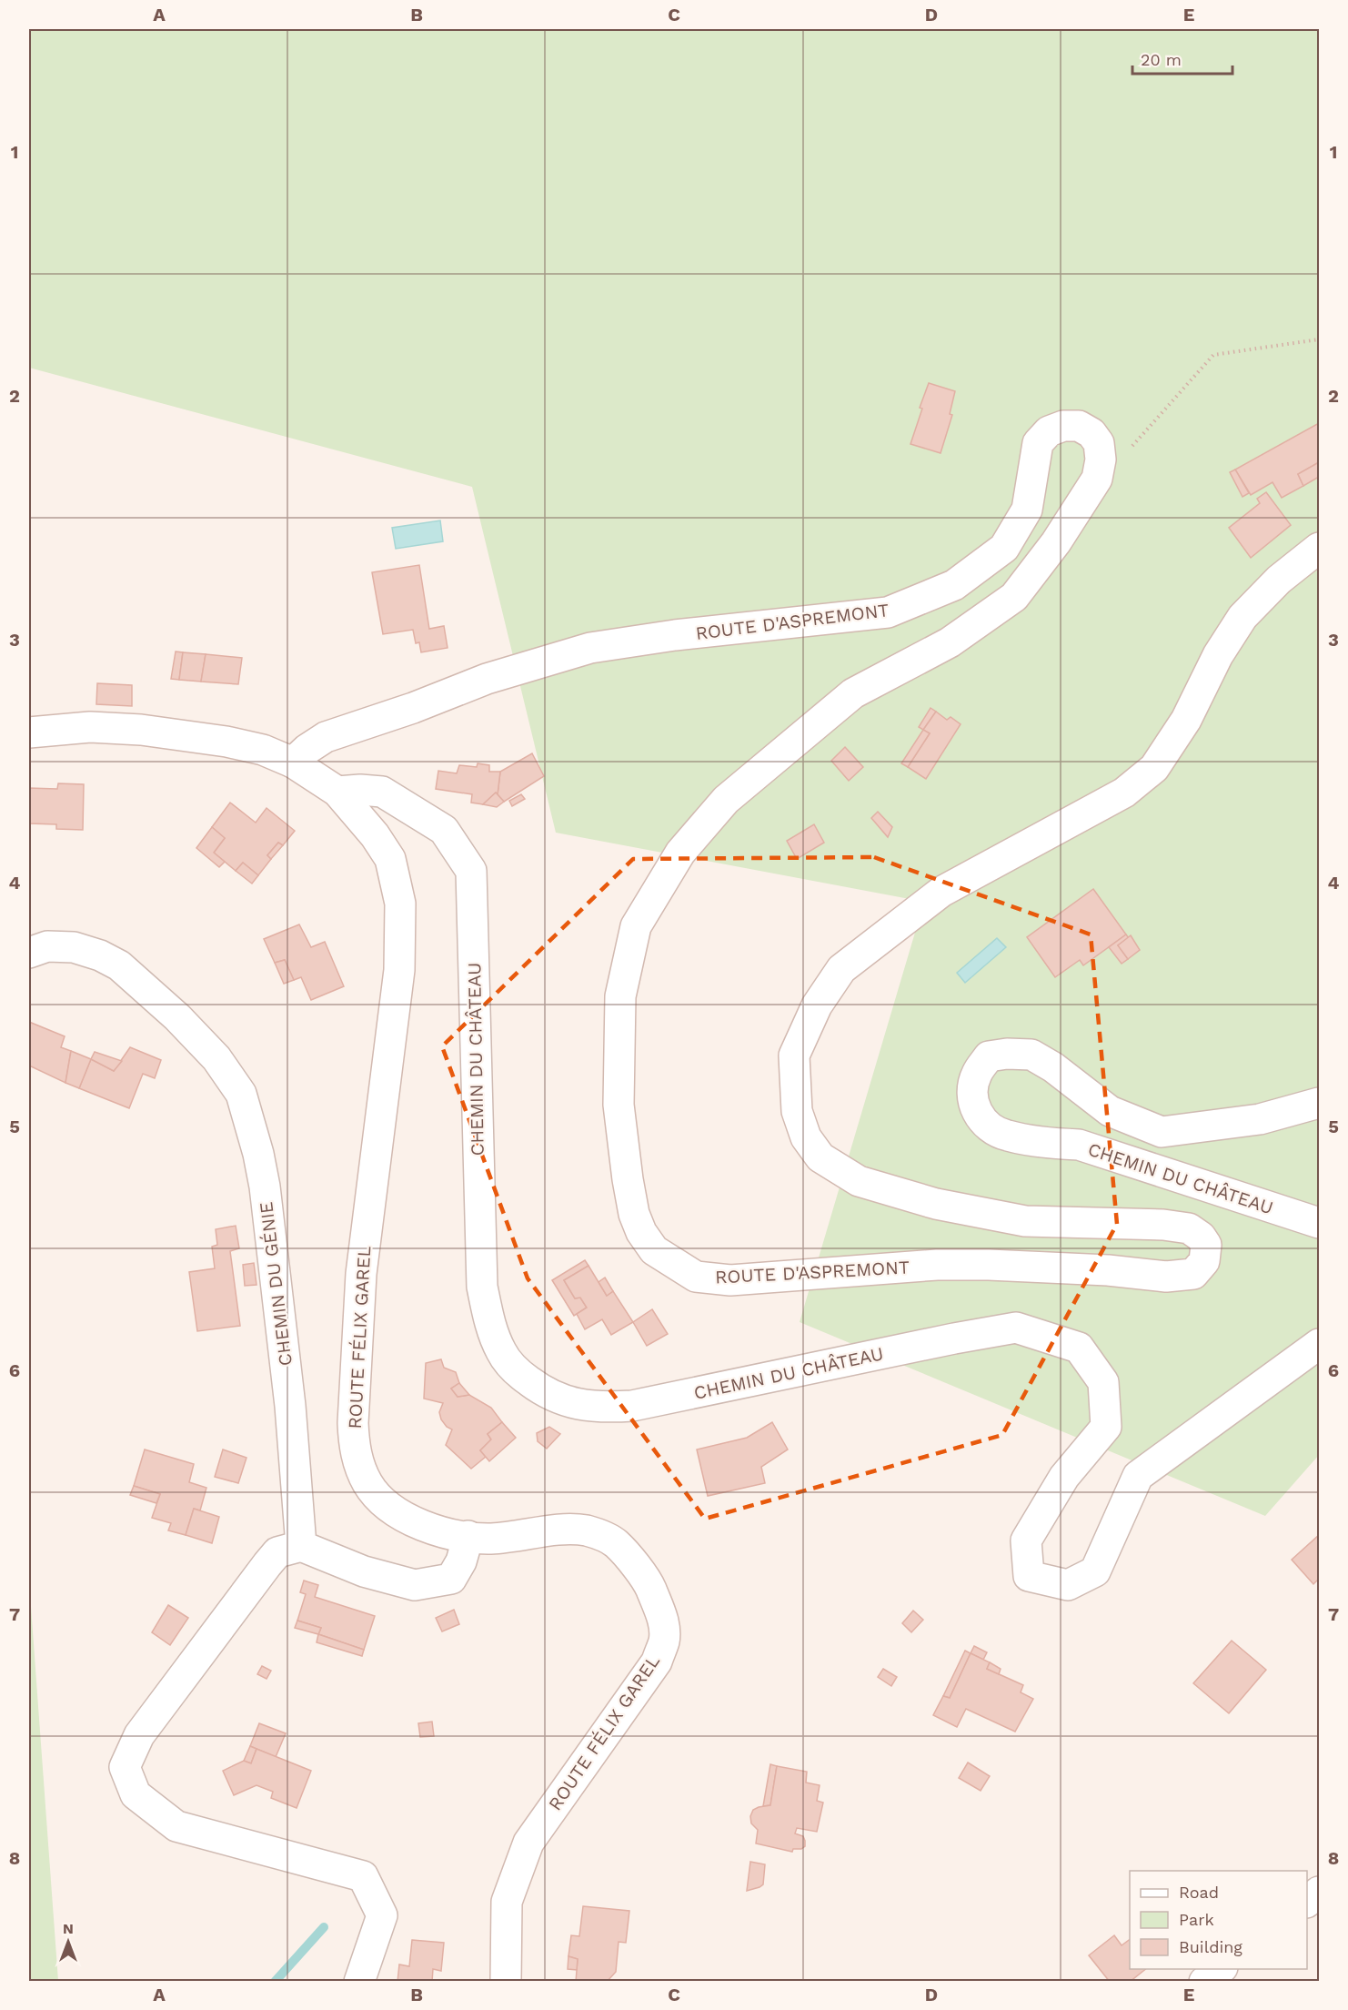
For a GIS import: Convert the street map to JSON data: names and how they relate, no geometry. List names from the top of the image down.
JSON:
{
  "streets": {
    "street": [
      "ROUTE D'ASPREMONT",
      "CHEMIN DU CHÂTEAU",
      "CHEMIN DU GÉNIE",
      "ROUTE FÉLIX GAREL"
    ]
  },
  "crossings": [
    ["ROUTE D'ASPREMONT", "ROUTE FÉLIX GAREL"],
    ["CHEMIN DU CHÂTEAU", "ROUTE FÉLIX GAREL"]
  ],
  "legend": ["Road", "Park", "Building"],
  "scale_bar": "20 m",
  "north": "top",
  "grid": {
    "columns": [
      "A",
      "B",
      "C",
      "D",
      "E"
    ],
    "rows": [
      "1",
      "2",
      "3",
      "4",
      "5",
      "6",
      "7",
      "8"
    ]
  }
}
